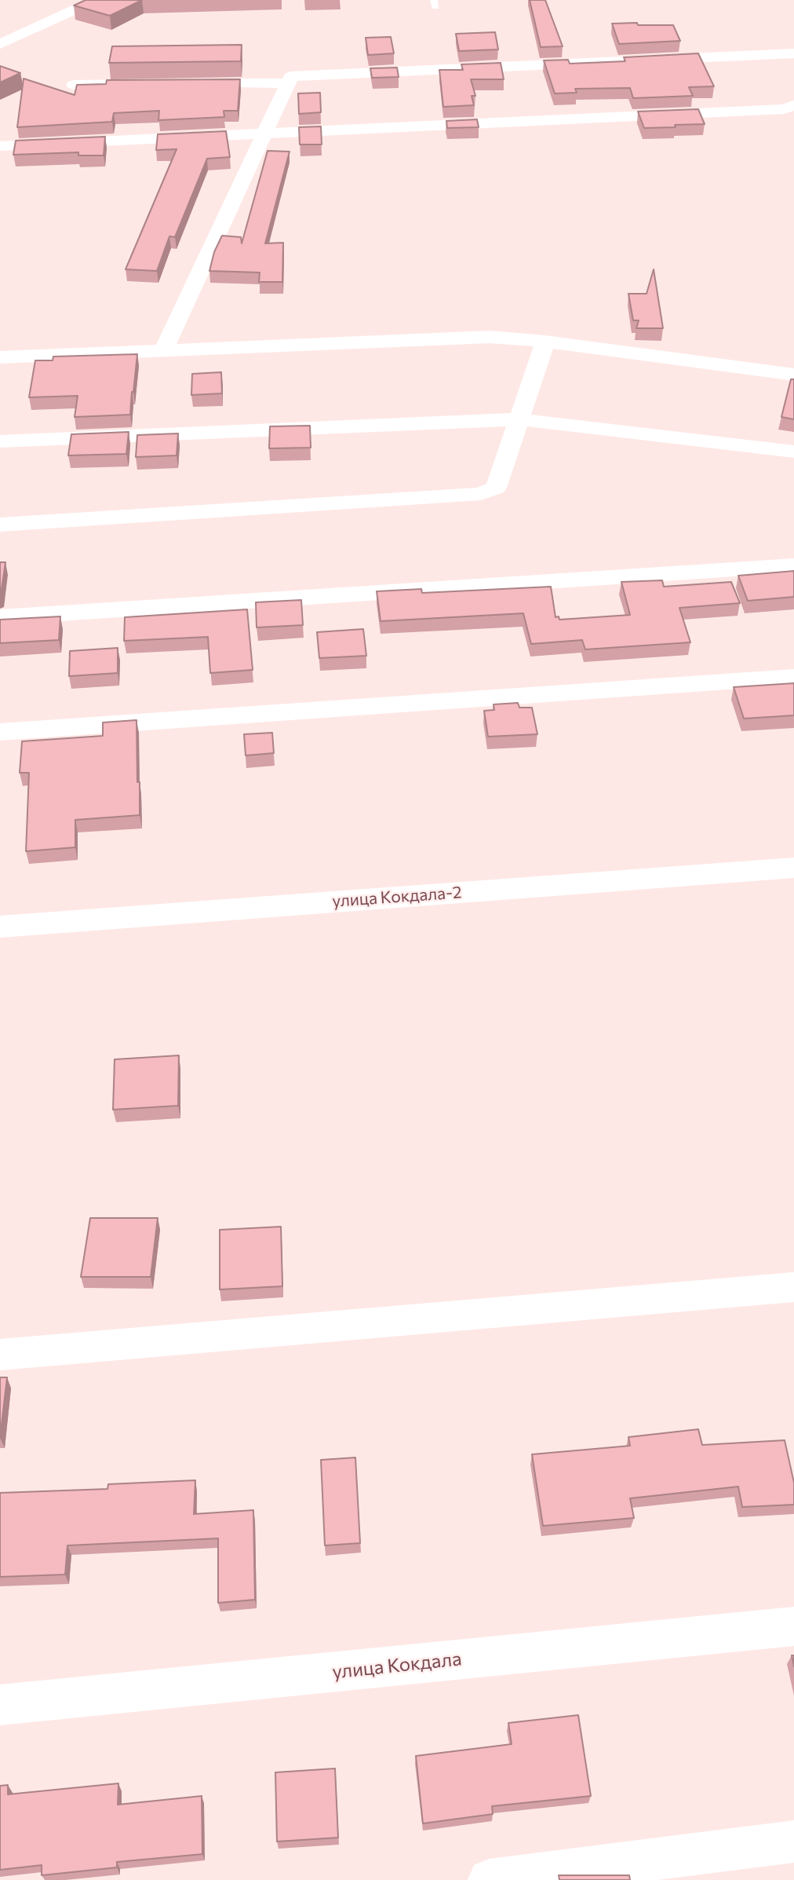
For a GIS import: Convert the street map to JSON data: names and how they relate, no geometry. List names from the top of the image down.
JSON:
{
  "streets": {
    "street": ["улица Кокдала-2", "улица Кокдала"]
  }
}
